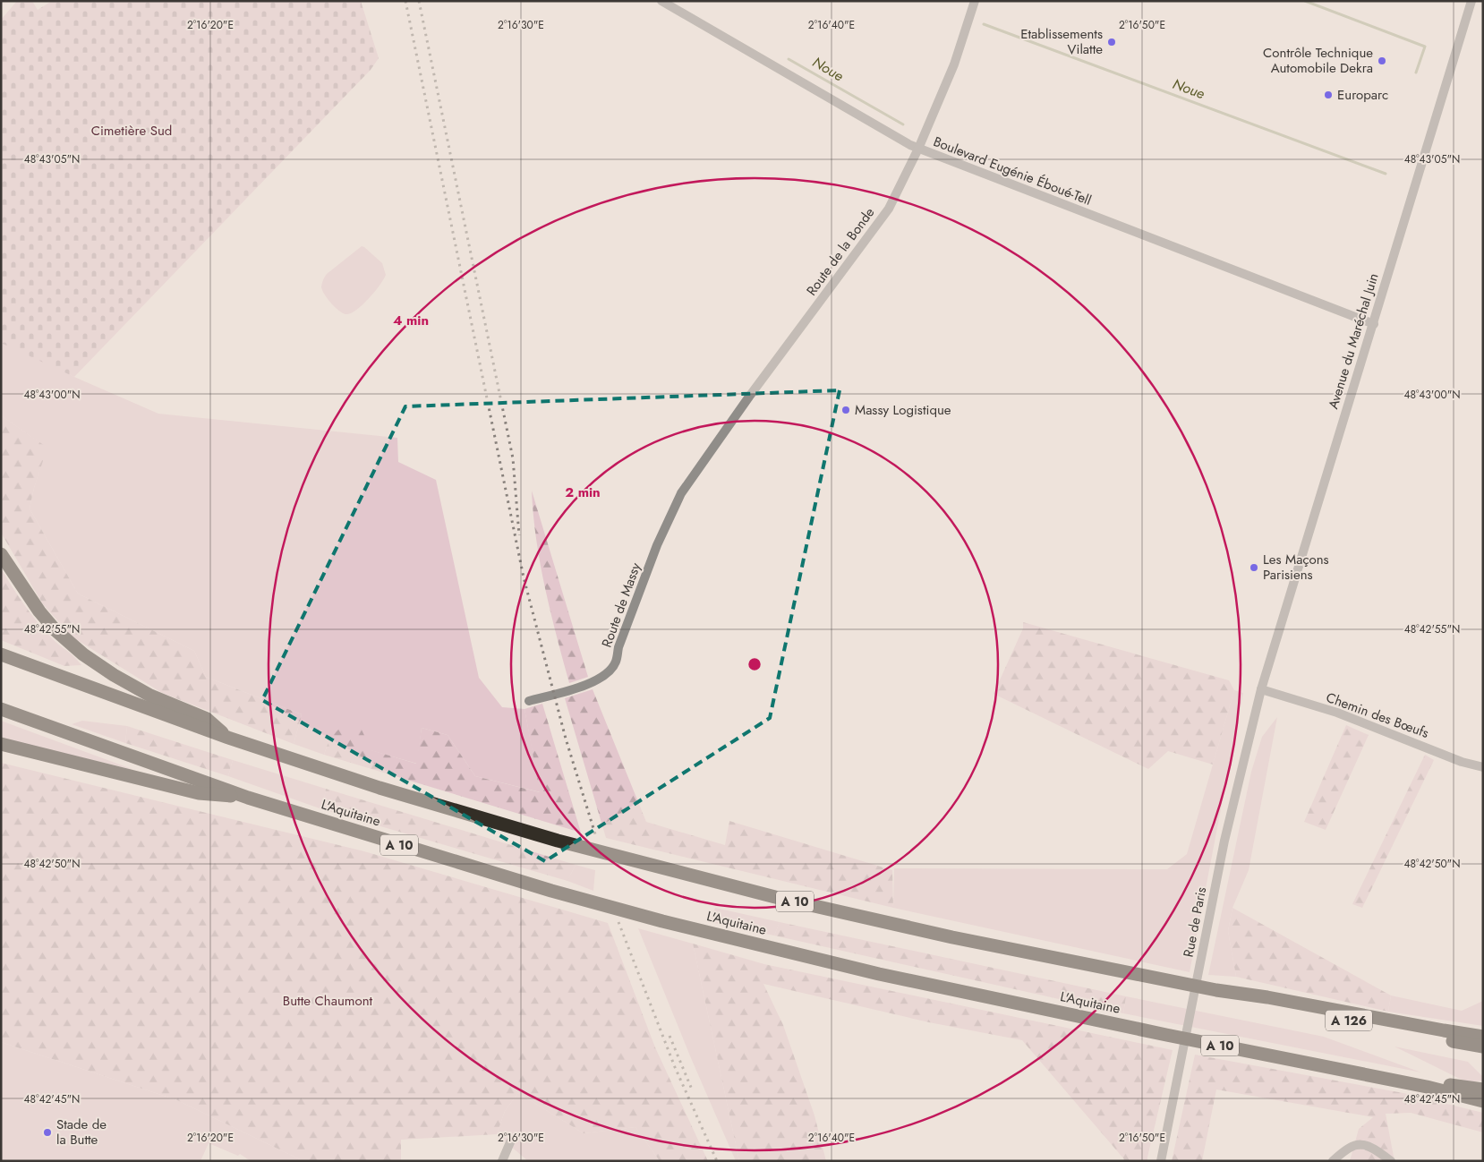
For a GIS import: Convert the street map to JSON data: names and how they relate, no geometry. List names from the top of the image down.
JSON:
{
  "streets": {
    "highway": ["L'Aquitaine", "A 10", "A 126"],
    "street": [
      "Boulevard Eugénie Éboué-Tell",
      "Route de la Bonde",
      "Avenue du Maréchal Juin",
      "Route de Massy",
      "Chemin des Bœufs",
      "Rue de Paris"
    ]
  },
  "crossings": [
    ["Boulevard Eugénie Éboué-Tell", "Route de la Bonde"],
    ["Boulevard Eugénie Éboué-Tell", "Avenue du Maréchal Juin"],
    ["Route de la Bonde", "Route de Massy"],
    ["Avenue du Maréchal Juin", "Chemin des Bœufs"],
    ["Avenue du Maréchal Juin", "Rue de Paris"],
    ["Chemin des Bœufs", "Rue de Paris"],
    ["A 10", "A 126"]
  ],
  "water": ["Noue"],
  "parks": ["Cimetière Sud", "Butte Chaumont"],
  "places": [
    "Etablissements Vilatte",
    "Contrôle Technique Automobile Dekra",
    "Europarc",
    "Massy Logistique",
    "Les Maçons Parisiens",
    "Stade de la Butte"
  ],
  "coordinates": [
    "2°16'20\"E",
    "2°16'30\"E",
    "2°16'40\"E",
    "2°16'50\"E",
    "48°43'05\"N",
    "48°43'00\"N",
    "48°42'55\"N",
    "48°42'50\"N",
    "48°42'45\"N"
  ],
  "rings": ["4 min", "2 min"]
}
